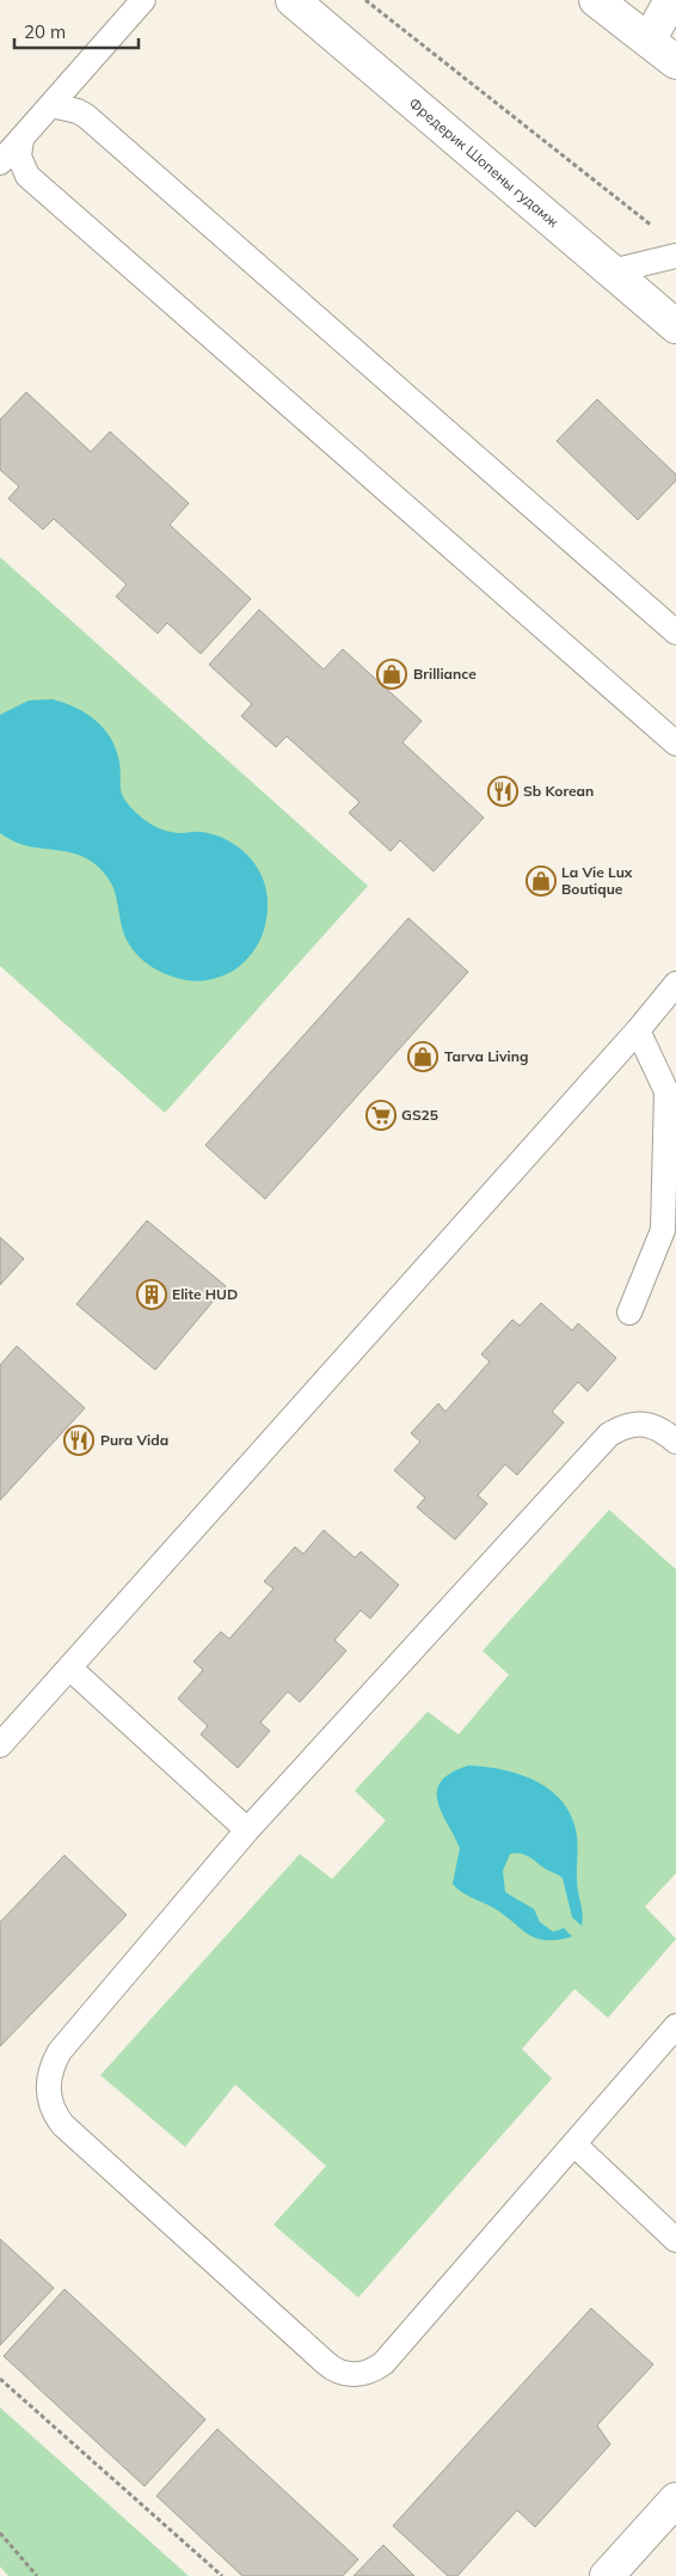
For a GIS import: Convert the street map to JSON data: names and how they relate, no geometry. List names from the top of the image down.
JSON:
{
  "streets": {
    "street": ["Фредерик Шопены гудамж"]
  },
  "places": {
    "shop": ["Brilliance", "La Vie Lux Boutique", "Tarva Living"],
    "restaurant": ["Sb Korean", "Pura Vida"],
    "supermarket": ["GS25"],
    "building": ["Elite HUD"]
  },
  "scale_bar": "20 m"
}
